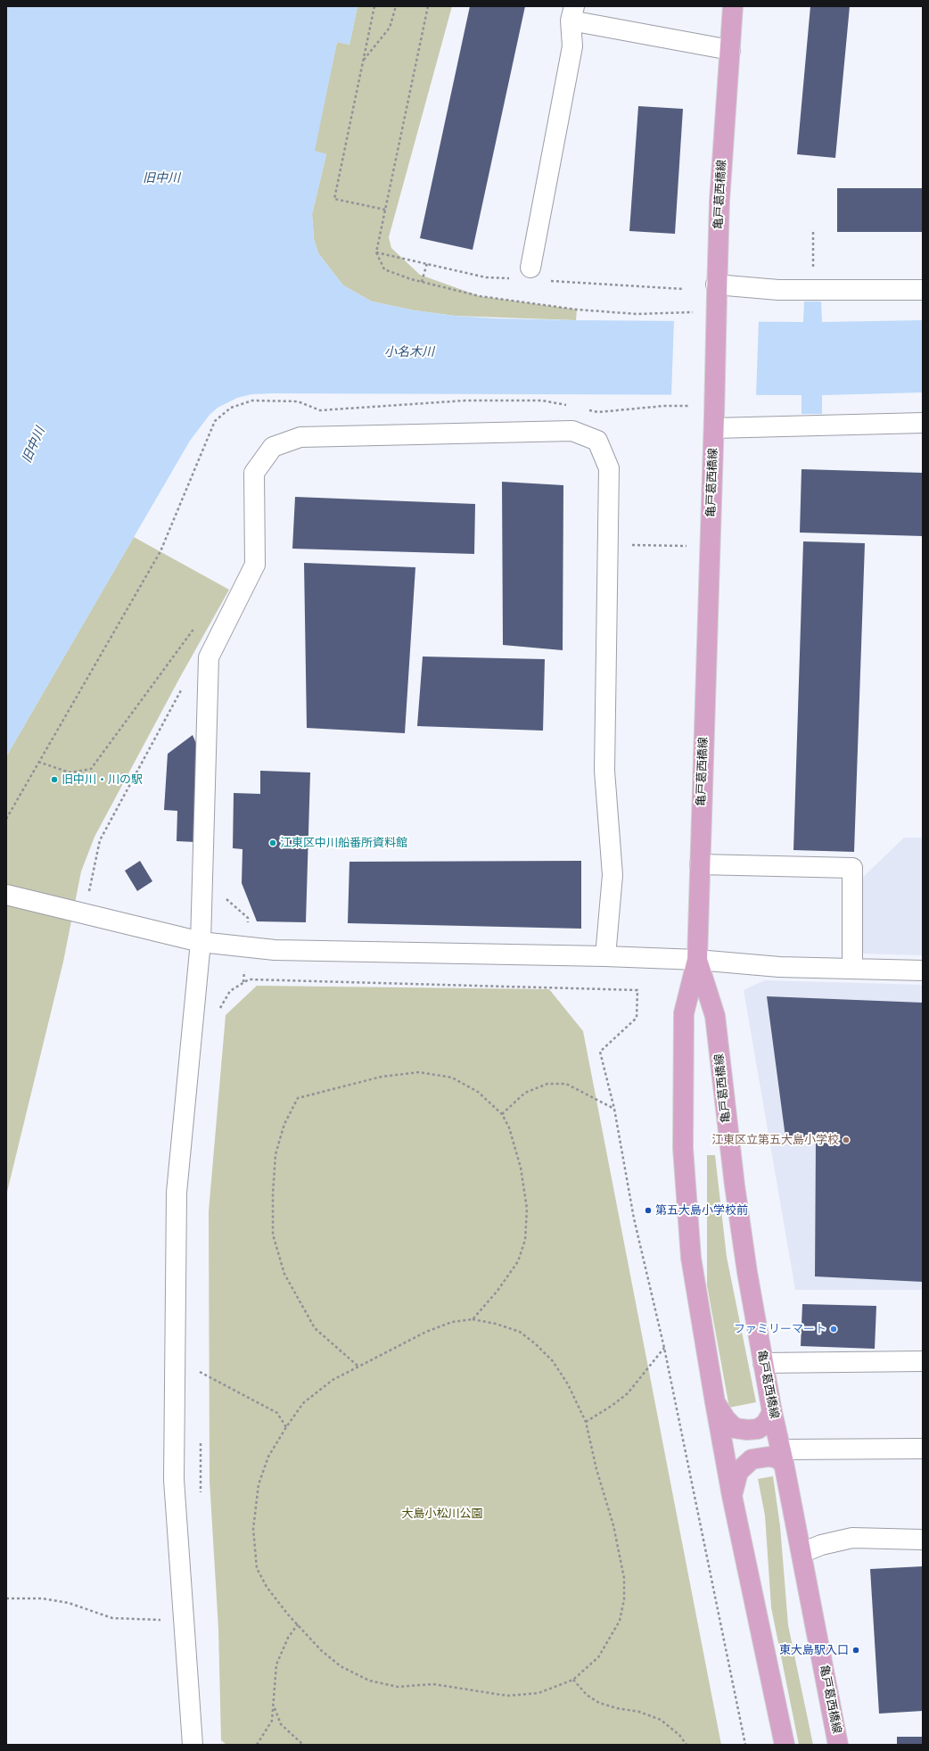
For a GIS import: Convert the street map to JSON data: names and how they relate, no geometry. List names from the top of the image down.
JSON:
{
  "streets": {
    "main road": ["亀戸葛西橋線"]
  },
  "water": ["旧中川", "小名木川"],
  "parks": ["大島小松川公園"],
  "places": [
    "旧中川・川の駅",
    "江東区中川船番所資料館",
    "江東区立第五大島小学校",
    "第五大島小学校前",
    "ファミリーマート",
    "東大島駅入口"
  ]
}
